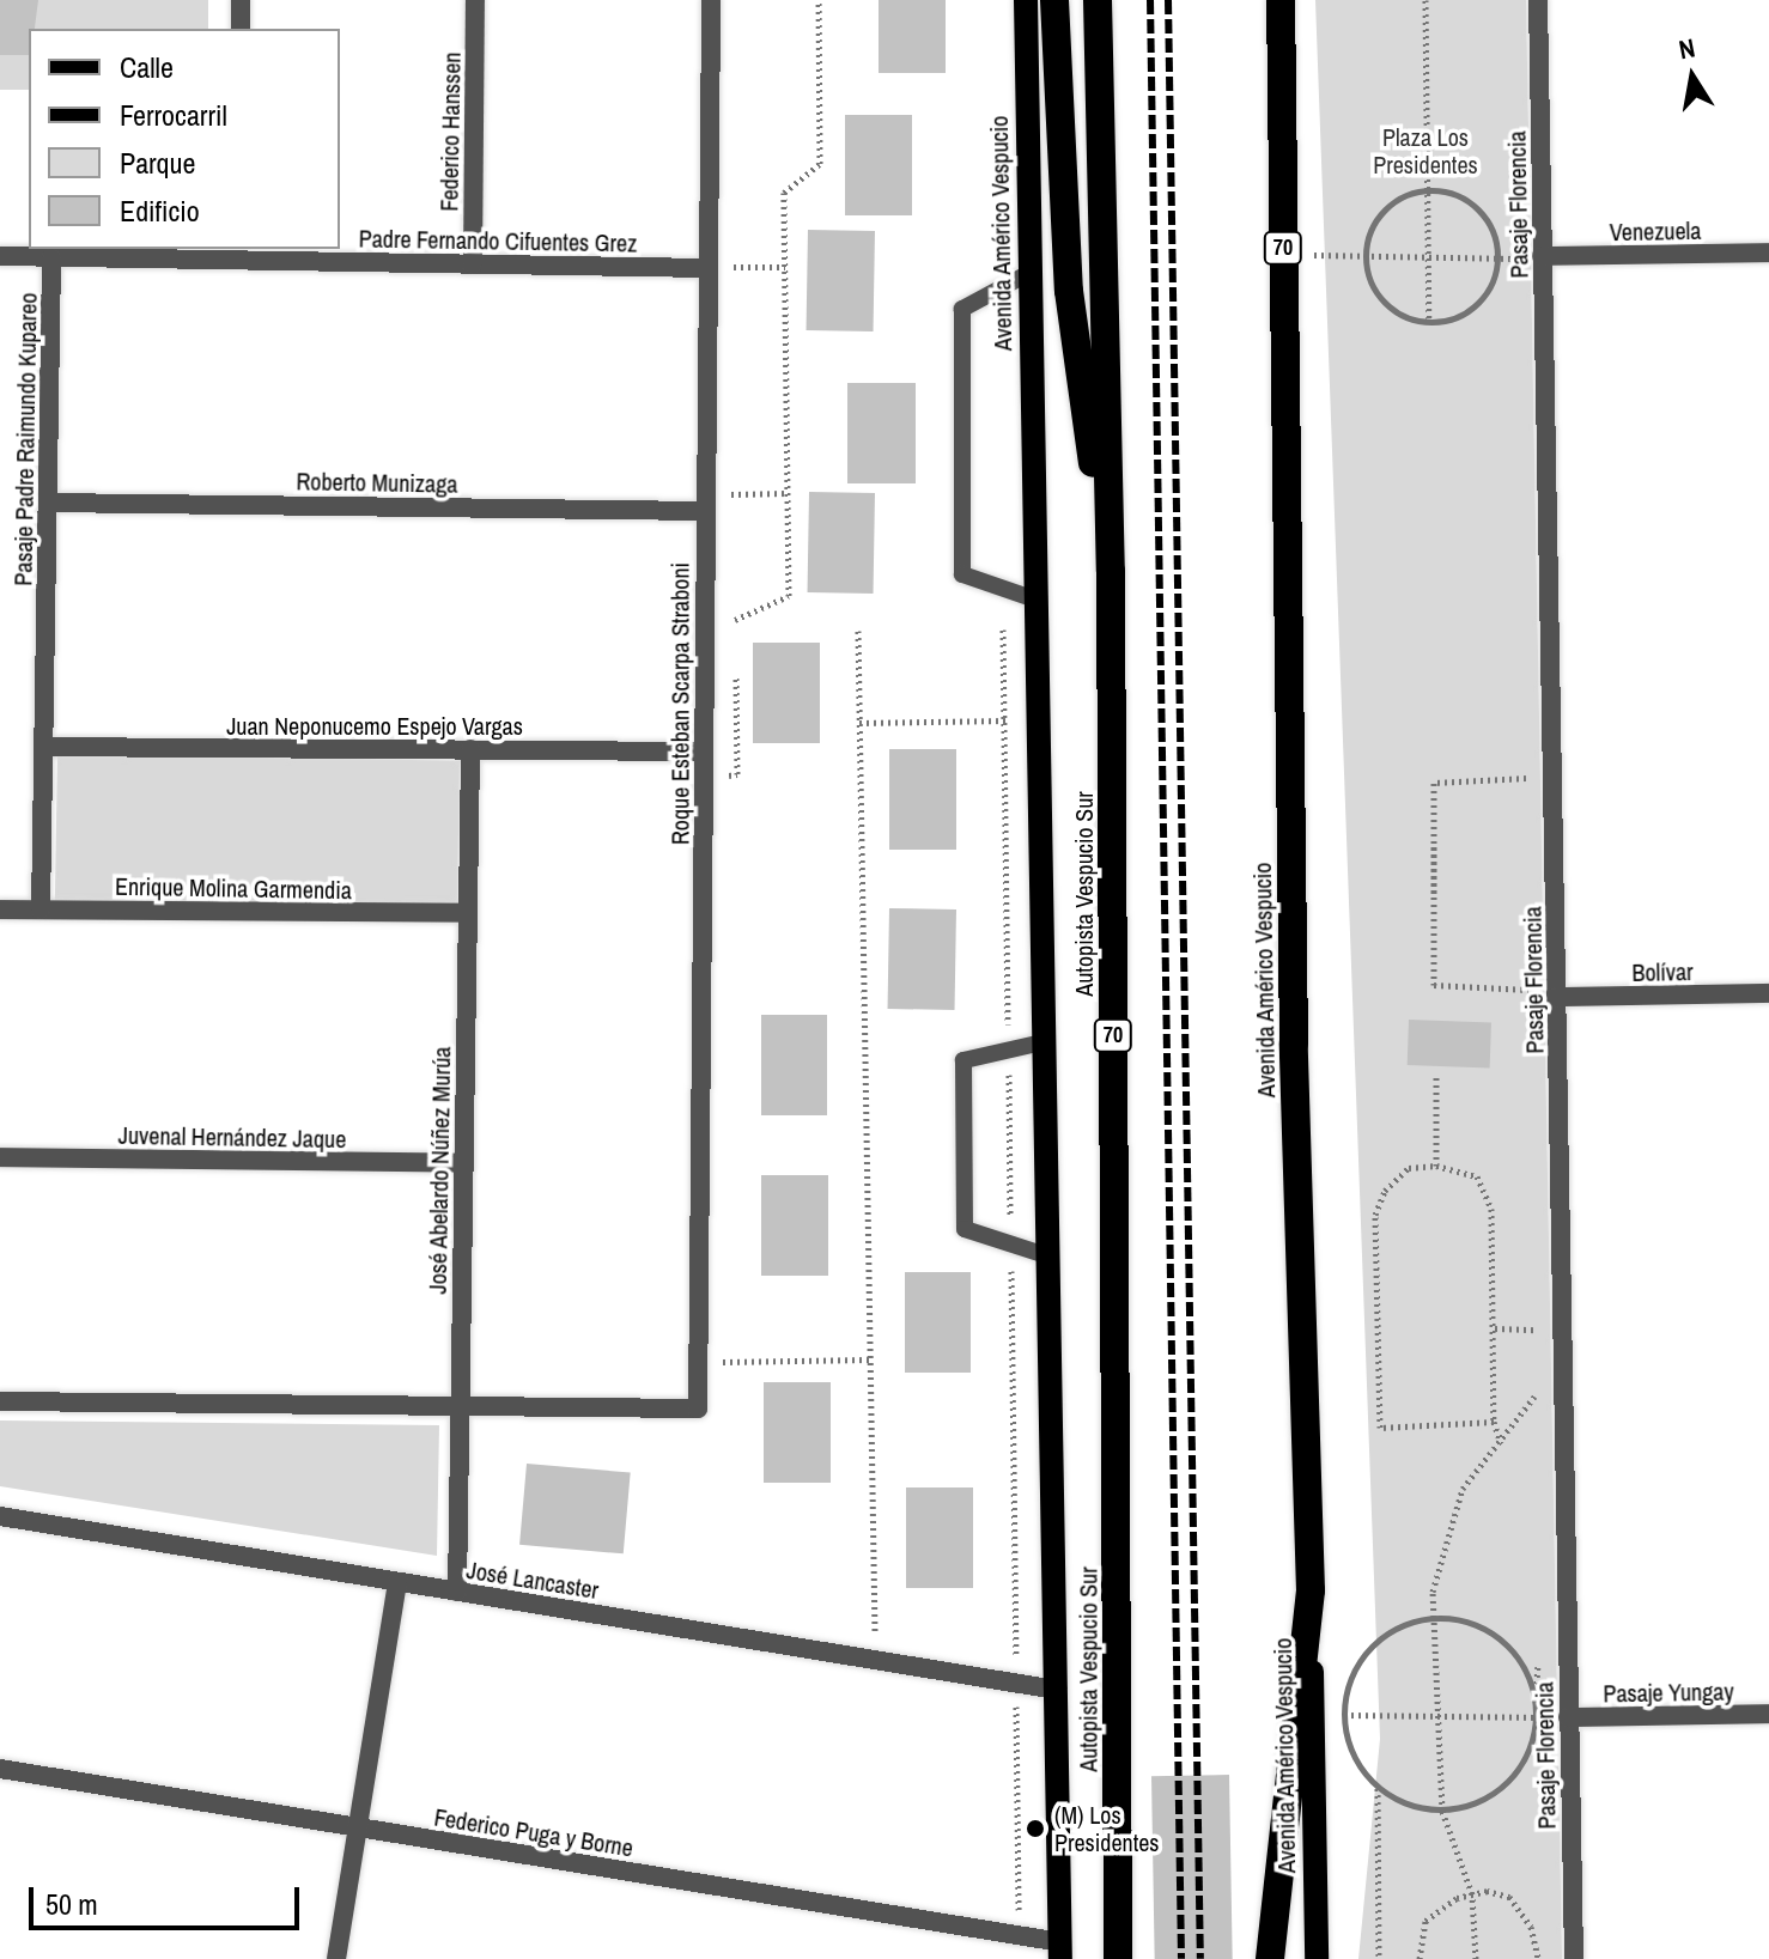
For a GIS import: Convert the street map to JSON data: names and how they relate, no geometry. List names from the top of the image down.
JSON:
{
  "streets": {
    "highway": ["Avenida Américo Vespucio", "70", "Autopista Vespucio Sur"],
    "street": [
      "Federico Hanssen",
      "Pasaje Florencia",
      "Venezuela",
      "Padre Fernando Cifuentes Grez",
      "Pasaje Padre Raimundo Kupareo",
      "Roberto Munizaga",
      "Roque Esteban Scarpa Straboni",
      "Juan Neponucemo Espejo Vargas",
      "Enrique Molina Garmendia",
      "Bolívar",
      "Juvenal Hernández Jaque",
      "José Abelardo Núñez Murúa",
      "José Lancaster",
      "Pasaje Yungay",
      "Federico Puga y Borne"
    ]
  },
  "crossings": [
    ["Federico Hanssen", "Padre Fernando Cifuentes Grez"],
    ["Pasaje Florencia", "Venezuela"],
    ["Pasaje Florencia", "Bolívar"],
    ["Pasaje Florencia", "Pasaje Yungay"],
    ["Avenida Américo Vespucio", "70"],
    ["Avenida Américo Vespucio", "José Lancaster"],
    ["Avenida Américo Vespucio", "Federico Puga y Borne"],
    ["Padre Fernando Cifuentes Grez", "Pasaje Padre Raimundo Kupareo"],
    ["Padre Fernando Cifuentes Grez", "Roque Esteban Scarpa Straboni"],
    ["Pasaje Padre Raimundo Kupareo", "Roberto Munizaga"],
    ["Pasaje Padre Raimundo Kupareo", "Juan Neponucemo Espejo Vargas"],
    ["Pasaje Padre Raimundo Kupareo", "Enrique Molina Garmendia"],
    ["Roberto Munizaga", "Roque Esteban Scarpa Straboni"],
    ["Roque Esteban Scarpa Straboni", "Juan Neponucemo Espejo Vargas"],
    ["Roque Esteban Scarpa Straboni", "José Abelardo Núñez Murúa"],
    ["Juan Neponucemo Espejo Vargas", "José Abelardo Núñez Murúa"],
    ["Enrique Molina Garmendia", "José Abelardo Núñez Murúa"],
    ["Juvenal Hernández Jaque", "José Abelardo Núñez Murúa"],
    ["José Abelardo Núñez Murúa", "José Lancaster"]
  ],
  "parks": ["Plaza Los Presidentes"],
  "places": ["(M) Los Presidentes"],
  "legend": [
    "Calle",
    "Ferrocarril",
    "Parque",
    "Edificio"
  ],
  "scale_bar": "50 m",
  "north": "top"
}
